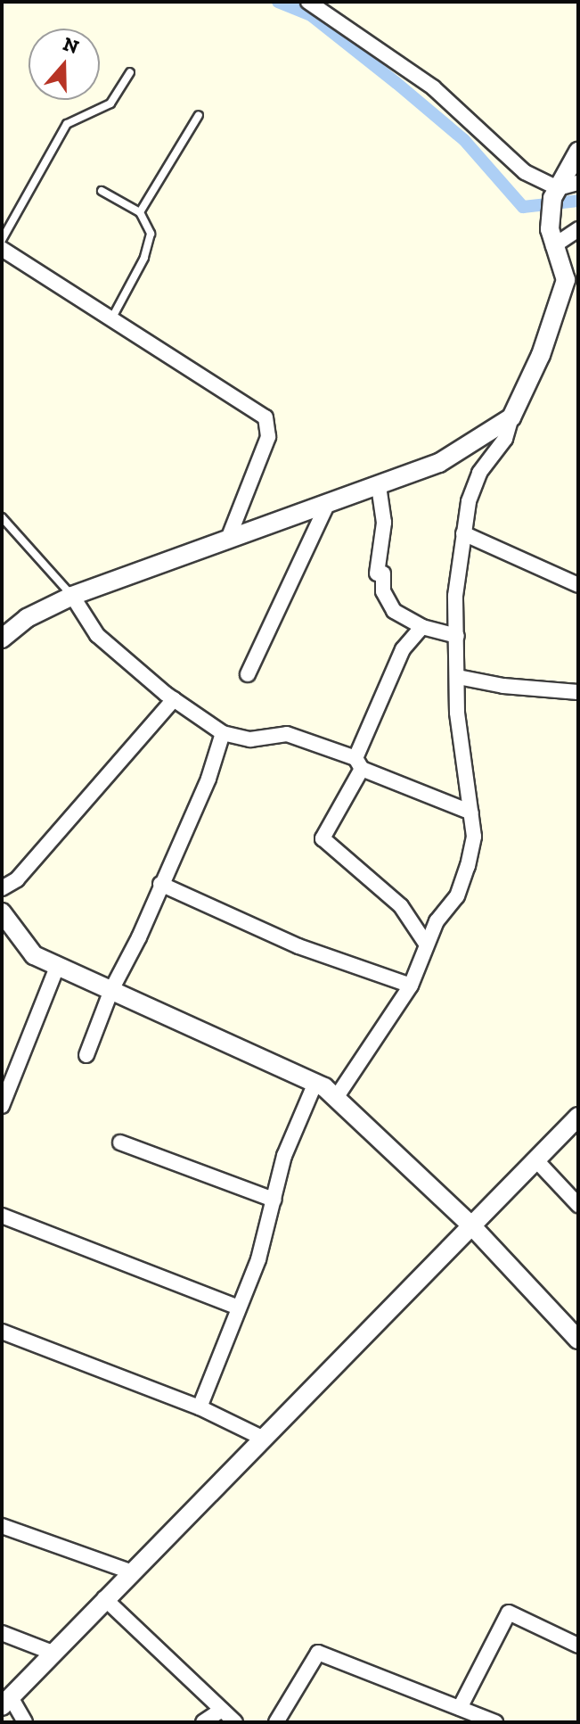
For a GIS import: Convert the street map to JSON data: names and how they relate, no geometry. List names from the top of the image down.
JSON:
{
  "north": "top"
}
